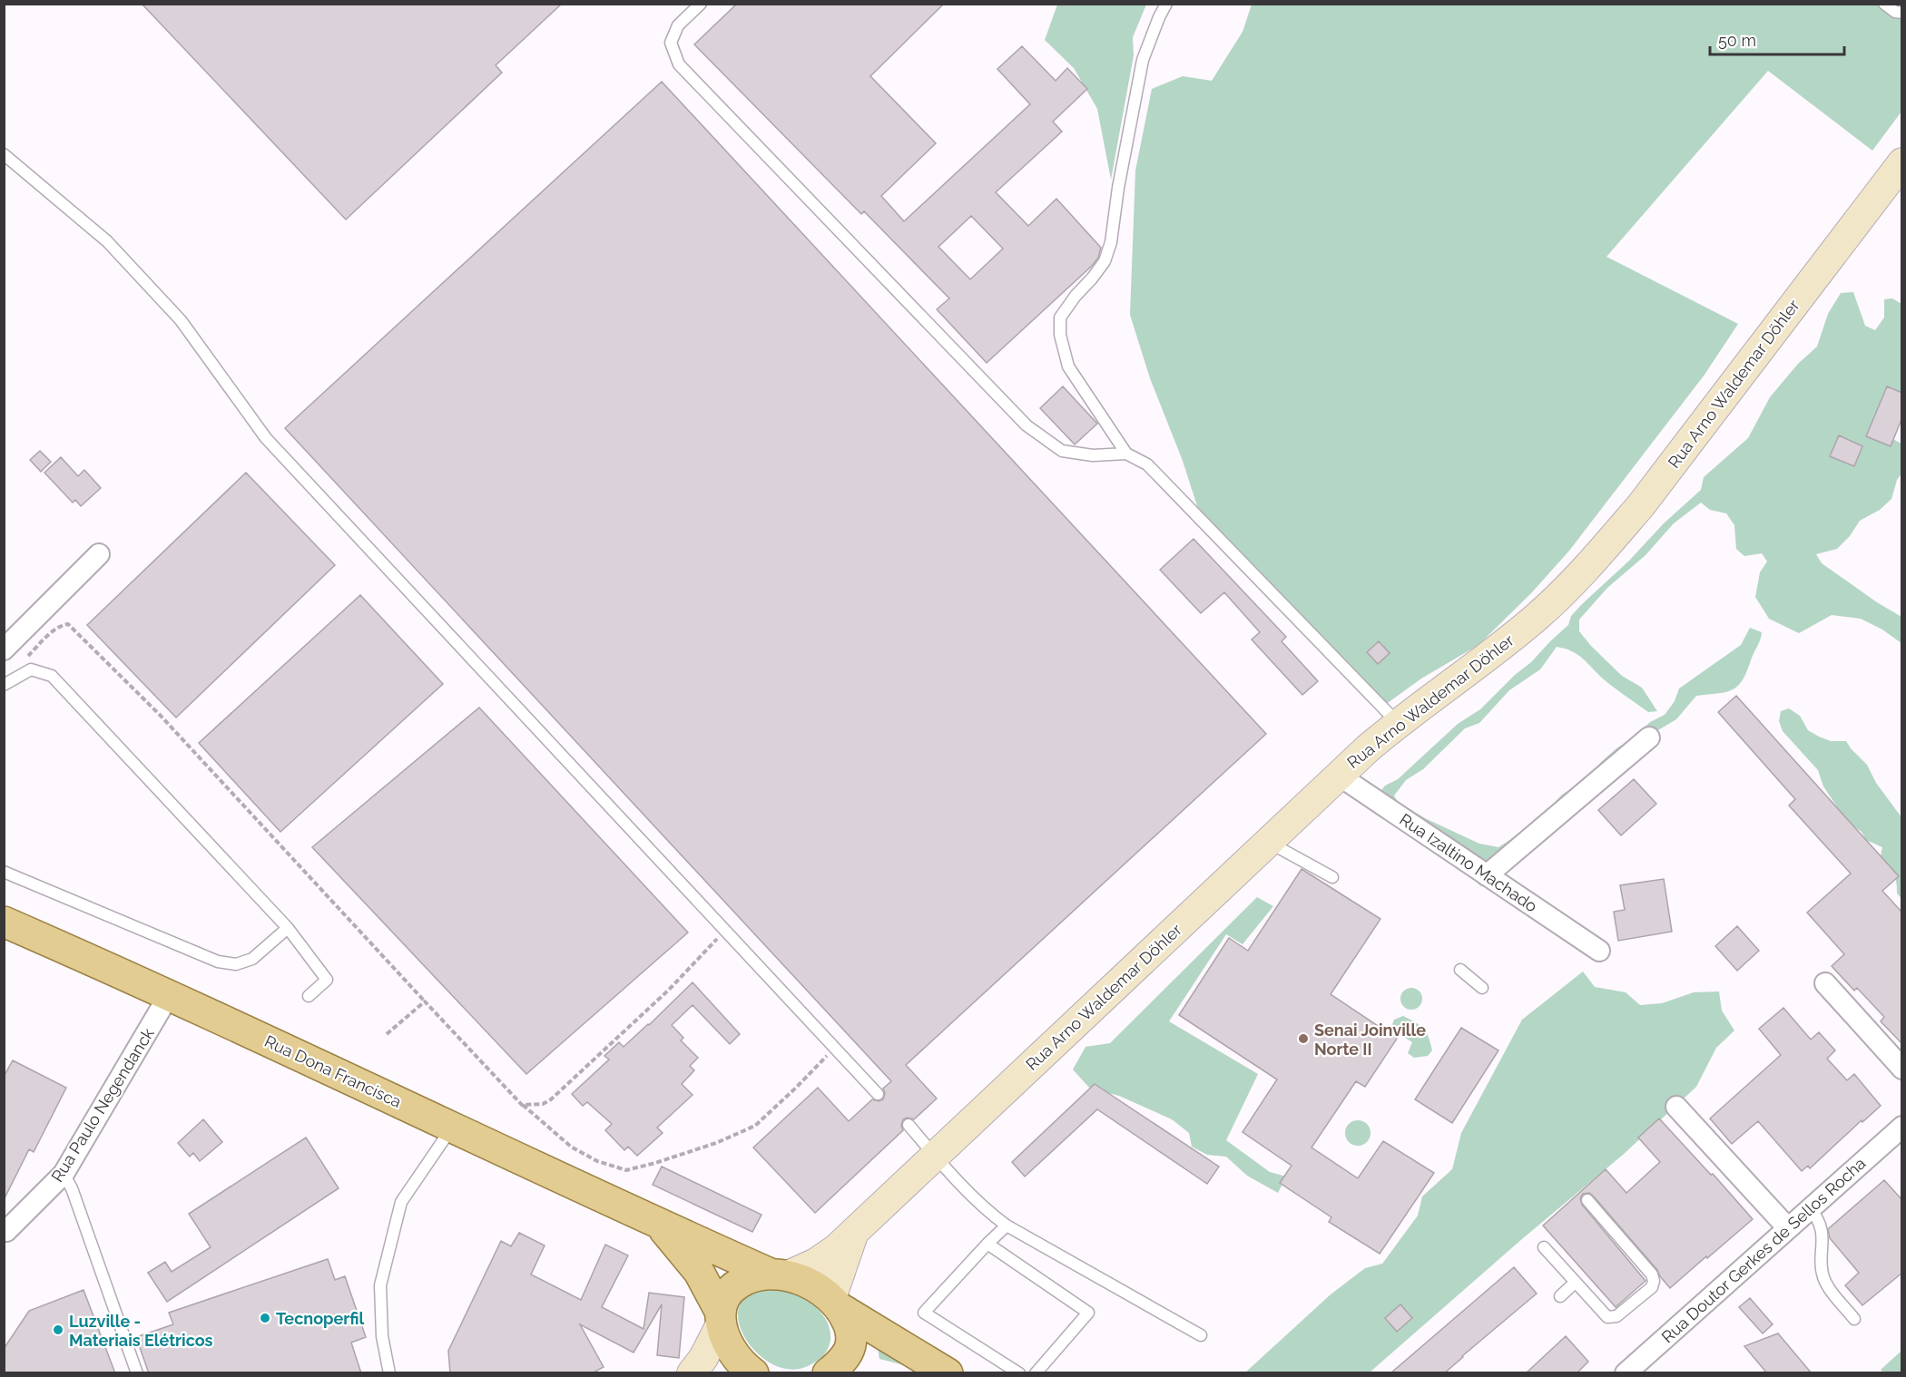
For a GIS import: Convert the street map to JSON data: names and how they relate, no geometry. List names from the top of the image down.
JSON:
{
  "streets": {
    "main road": ["Rua Arno Waldemar Döhler", "Rua Dona Francisca"],
    "street": ["Rua Izaltino Machado", "Rua Paulo Negendanck", "Rua Doutor Gerkes de Sellos Rocha"]
  },
  "crossings": [
    ["Rua Arno Waldemar Döhler", "Rua Izaltino Machado"],
    ["Rua Arno Waldemar Döhler", "Rua Dona Francisca"],
    ["Rua Dona Francisca", "Rua Paulo Negendanck"]
  ],
  "places": ["Senai Joinville Norte II", "Tecnoperfil", "Luzville - Materiais Elétricos"],
  "scale_bar": "50 m"
}
